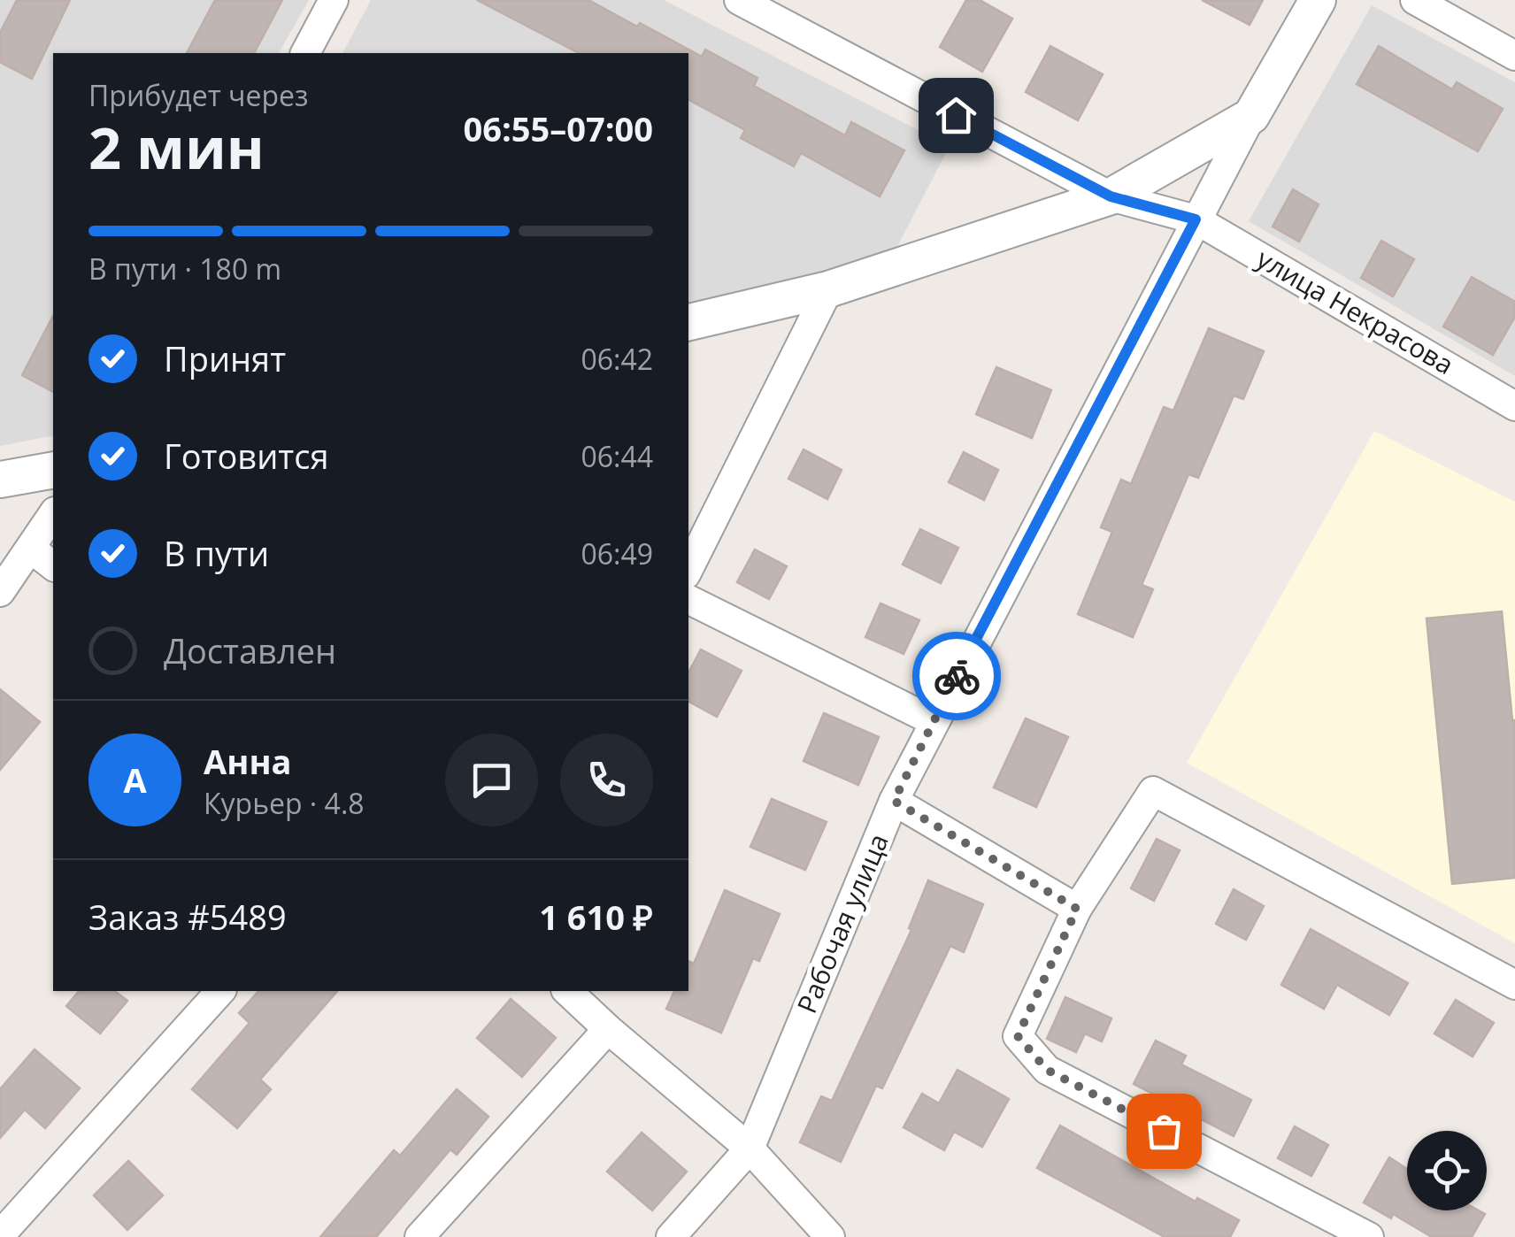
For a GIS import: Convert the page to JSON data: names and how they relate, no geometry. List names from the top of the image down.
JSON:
{
  "streets": {
    "street": ["улица Некрасова", "Рабочая улица"]
  },
  "crossings": [
    ["улица Некрасова", "Рабочая улица"]
  ],
  "page": {
    "heading": ["2 мин", "Прибудет через", "06:55–07:00"],
    "panel": [
      "Анна",
      "Курьер · 4.8",
      "Заказ #5489",
      "1 610 ₽"
    ],
    "bar": "В пути · 180 m",
    "list": [
      ["Принят", "06:42"],
      ["Готовится", "06:44"],
      ["В пути", "06:49"],
      "Доставлен"
    ],
    "round": "А"
  }
}
